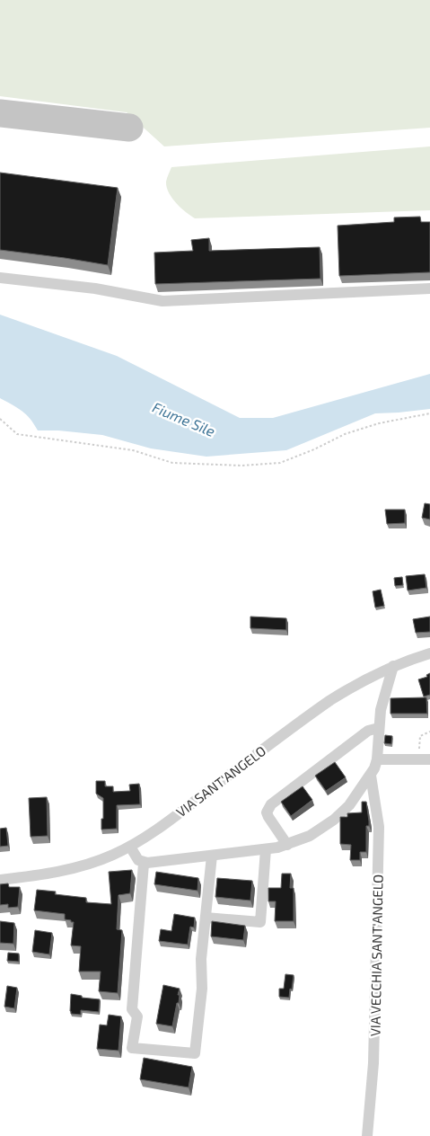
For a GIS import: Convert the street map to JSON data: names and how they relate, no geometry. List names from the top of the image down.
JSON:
{
  "streets": {
    "street": ["VIA SANT'ANGELO", "VIA VECCHIA SANT'ANGELO"]
  },
  "water": ["Fiume Sile"]
}
